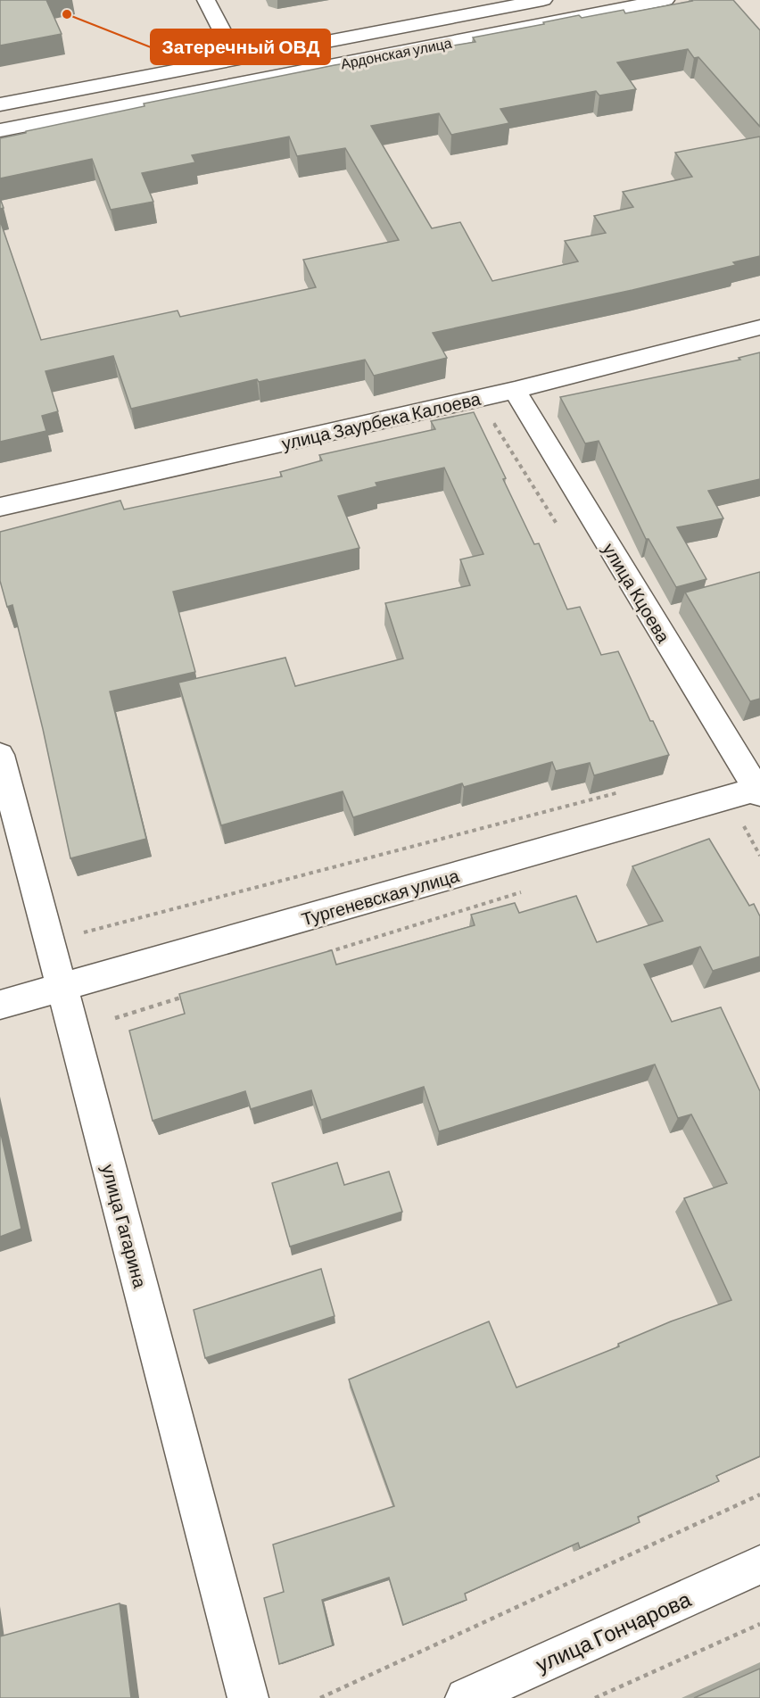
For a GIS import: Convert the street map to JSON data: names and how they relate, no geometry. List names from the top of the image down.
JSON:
{
  "streets": {
    "street": [
      "Ардонская улица",
      "улица Заурбека Калоева",
      "улица Кцоева",
      "Тургеневская улица",
      "улица Гагарина",
      "улица Гончарова"
    ]
  },
  "crossings": [
    ["улица Заурбека Калоева", "улица Кцоева"],
    ["улица Кцоева", "Тургеневская улица"],
    ["Тургеневская улица", "улица Гагарина"]
  ],
  "places": ["Затеречный ОВД"]
}
